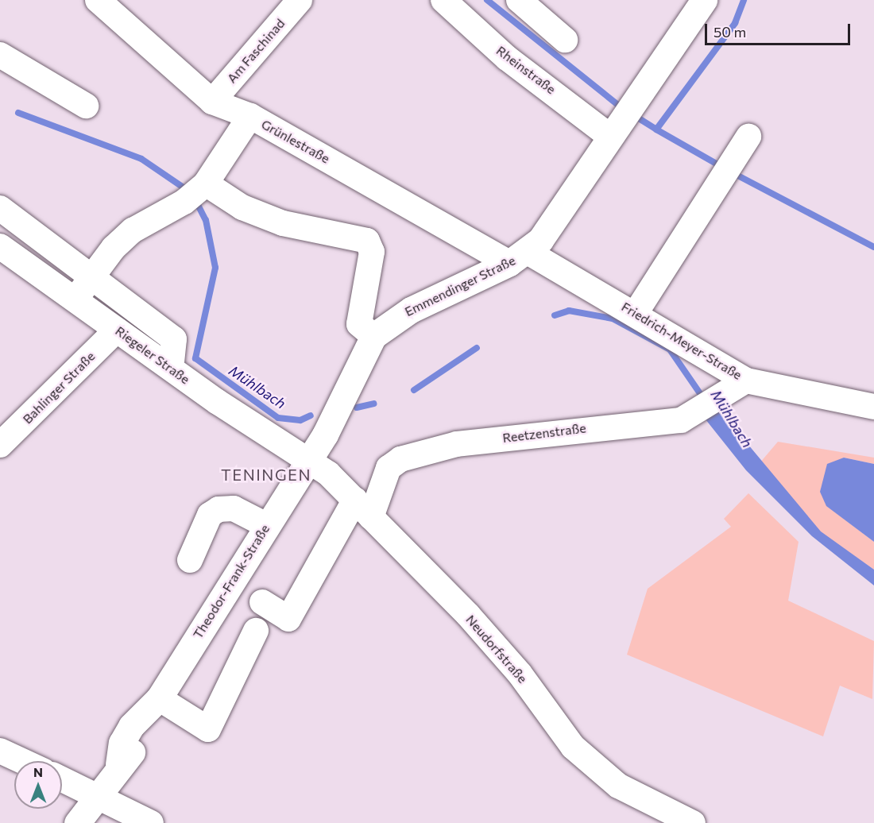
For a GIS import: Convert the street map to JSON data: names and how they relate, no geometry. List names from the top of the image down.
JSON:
{
  "streets": {
    "main road": ["Emmendinger Straße", "Theodor-Frank-Straße"],
    "street": [
      "Am Faschinad",
      "Rheinstraße",
      "Grünlestraße",
      "Friedrich-Meyer-Straße",
      "Riegeler Straße",
      "Bahlinger Straße",
      "Reetzenstraße",
      "Neudorfstraße"
    ]
  },
  "crossings": [
    ["Am Faschinad", "Grünlestraße"],
    ["Rheinstraße", "Emmendinger Straße"],
    ["Grünlestraße", "Emmendinger Straße"],
    ["Grünlestraße", "Friedrich-Meyer-Straße"],
    ["Emmendinger Straße", "Friedrich-Meyer-Straße"],
    ["Emmendinger Straße", "Riegeler Straße"],
    ["Emmendinger Straße", "Theodor-Frank-Straße"],
    ["Emmendinger Straße", "Neudorfstraße"],
    ["Friedrich-Meyer-Straße", "Reetzenstraße"],
    ["Riegeler Straße", "Bahlinger Straße"],
    ["Riegeler Straße", "Theodor-Frank-Straße"],
    ["Riegeler Straße", "Neudorfstraße"],
    ["Reetzenstraße", "Neudorfstraße"],
    ["Theodor-Frank-Straße", "Neudorfstraße"]
  ],
  "districts": ["TENINGEN"],
  "water": ["Mühlbach"],
  "scale_bar": "50 m",
  "north": "top"
}
